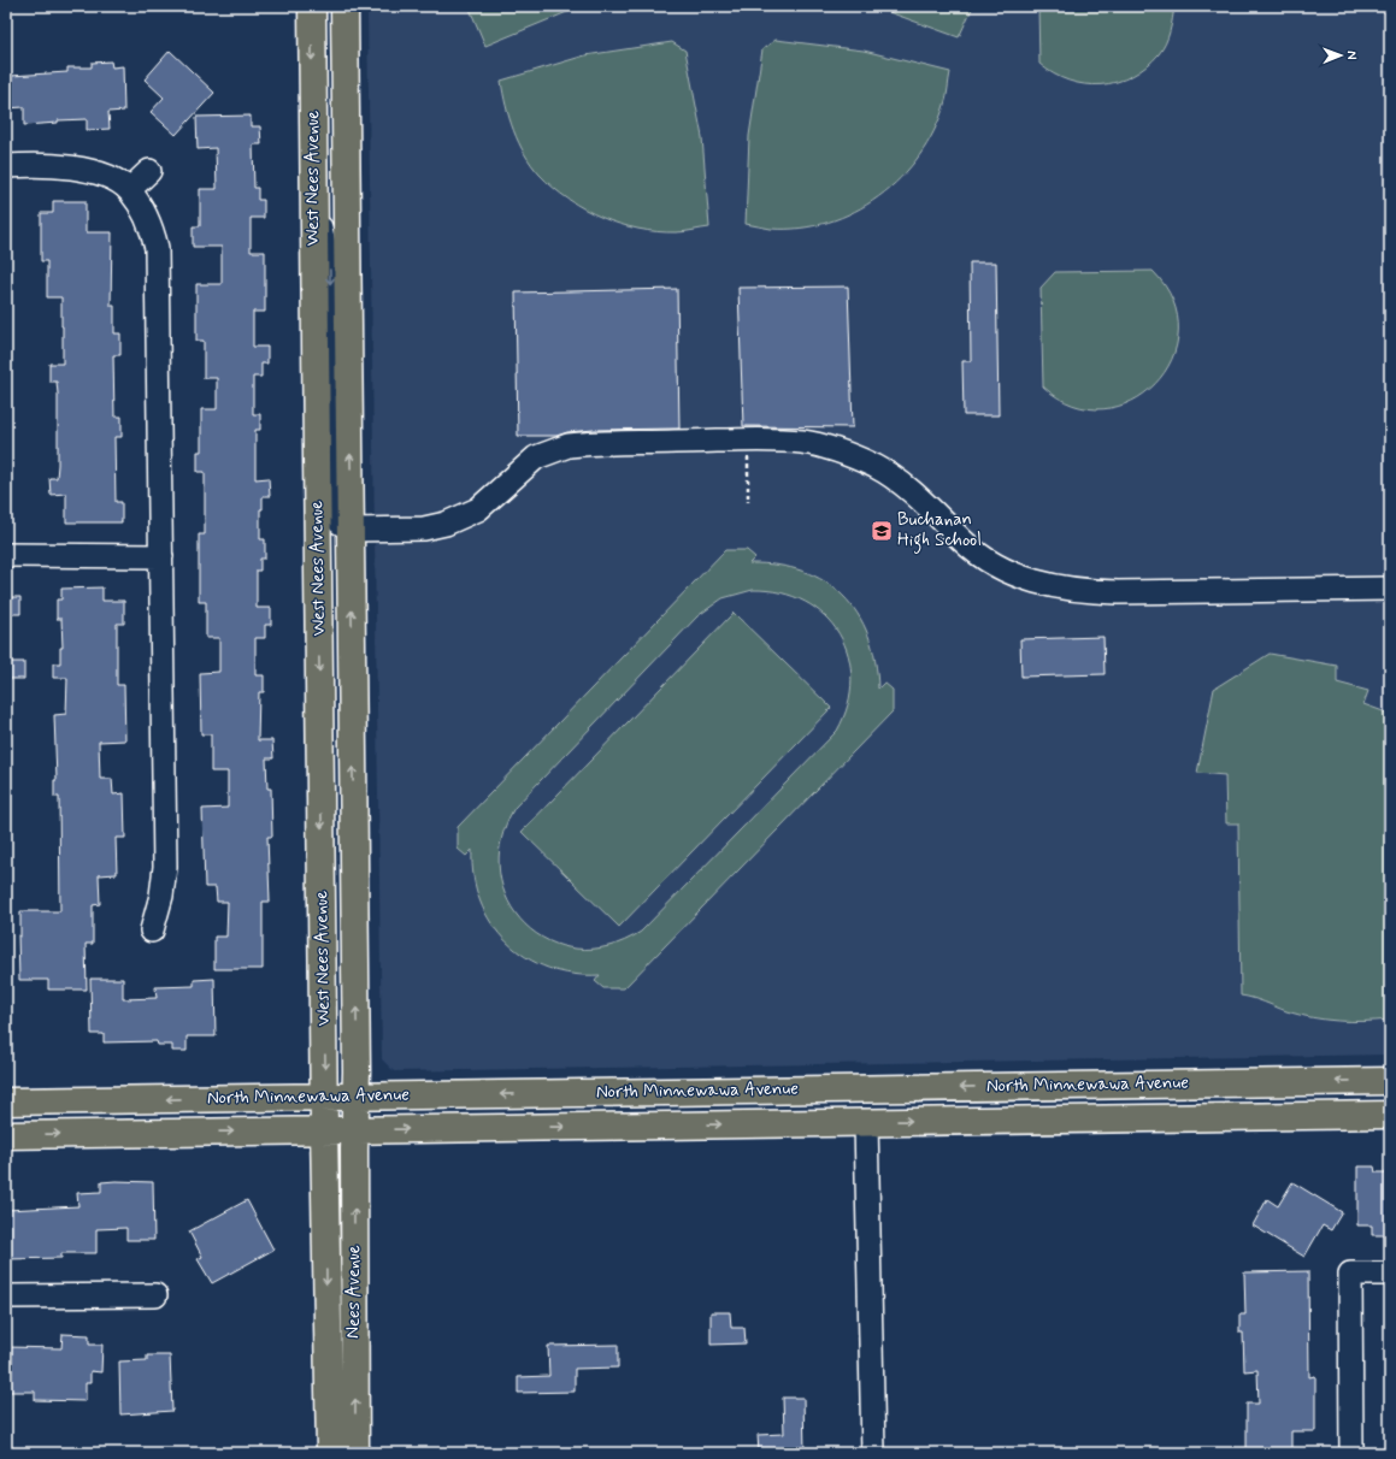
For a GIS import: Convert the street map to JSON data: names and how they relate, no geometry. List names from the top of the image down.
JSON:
{
  "streets": {
    "main road": ["West Nees Avenue", "North Minnewawa Avenue", "Nees Avenue"]
  },
  "crossings": [
    ["West Nees Avenue", "North Minnewawa Avenue"],
    ["West Nees Avenue", "Nees Avenue"],
    ["North Minnewawa Avenue", "Nees Avenue"]
  ],
  "places": {
    "school or university": ["Buchanan High School"]
  },
  "north": "right"
}
